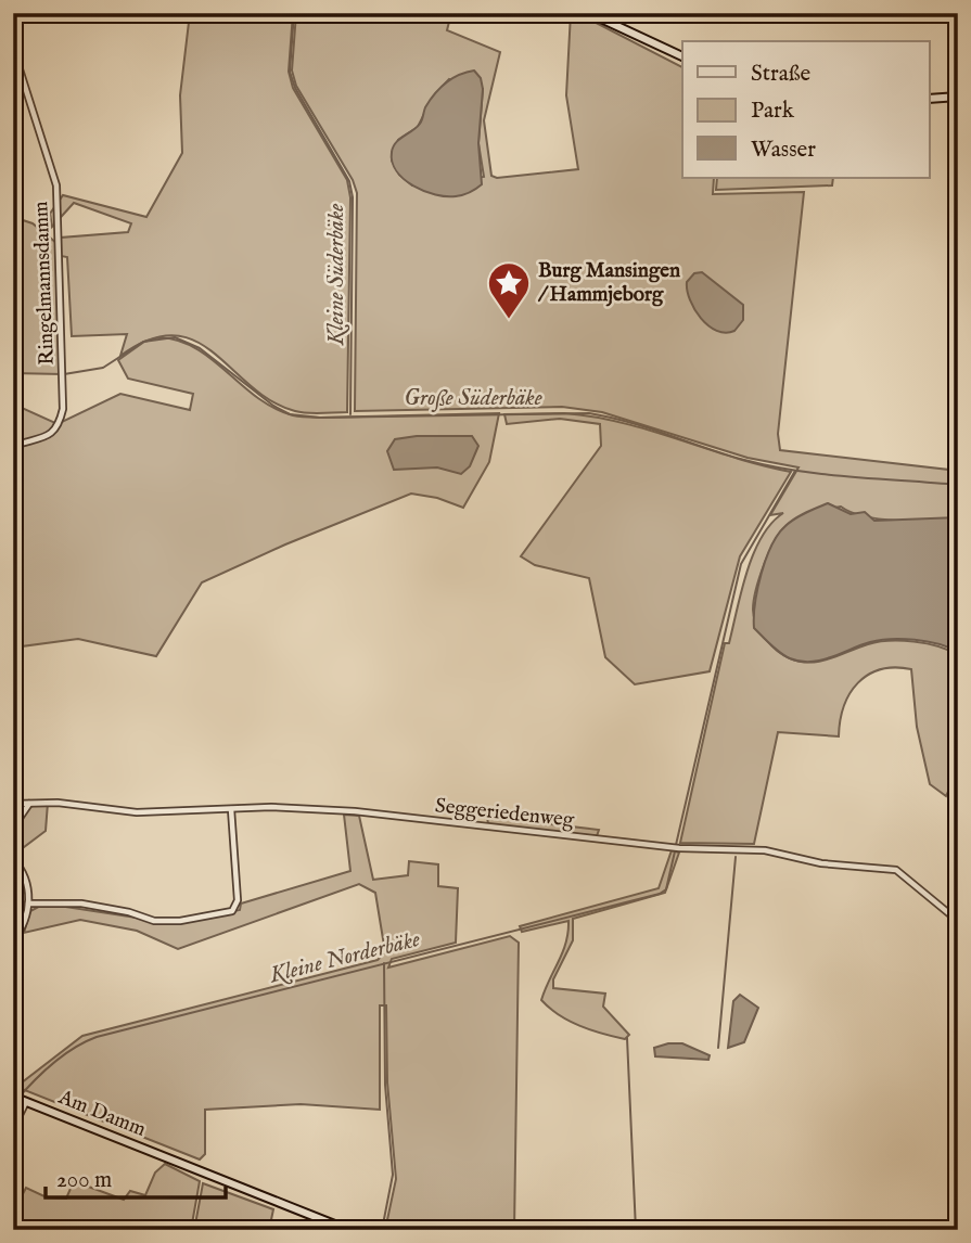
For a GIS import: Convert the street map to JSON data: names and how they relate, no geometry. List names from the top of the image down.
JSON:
{
  "streets": {
    "main road": ["Am Damm"],
    "street": ["Ringelmannsdamm", "Seggeriedenweg"]
  },
  "water": ["Kleine Süderbäke", "Große Süderbäke", "Kleine Norderbäke"],
  "places": {
    "place": ["Burg Mansingen / Hammjeborg"]
  },
  "legend": ["Straße", "Park", "Wasser"],
  "scale_bar": "200 m"
}
